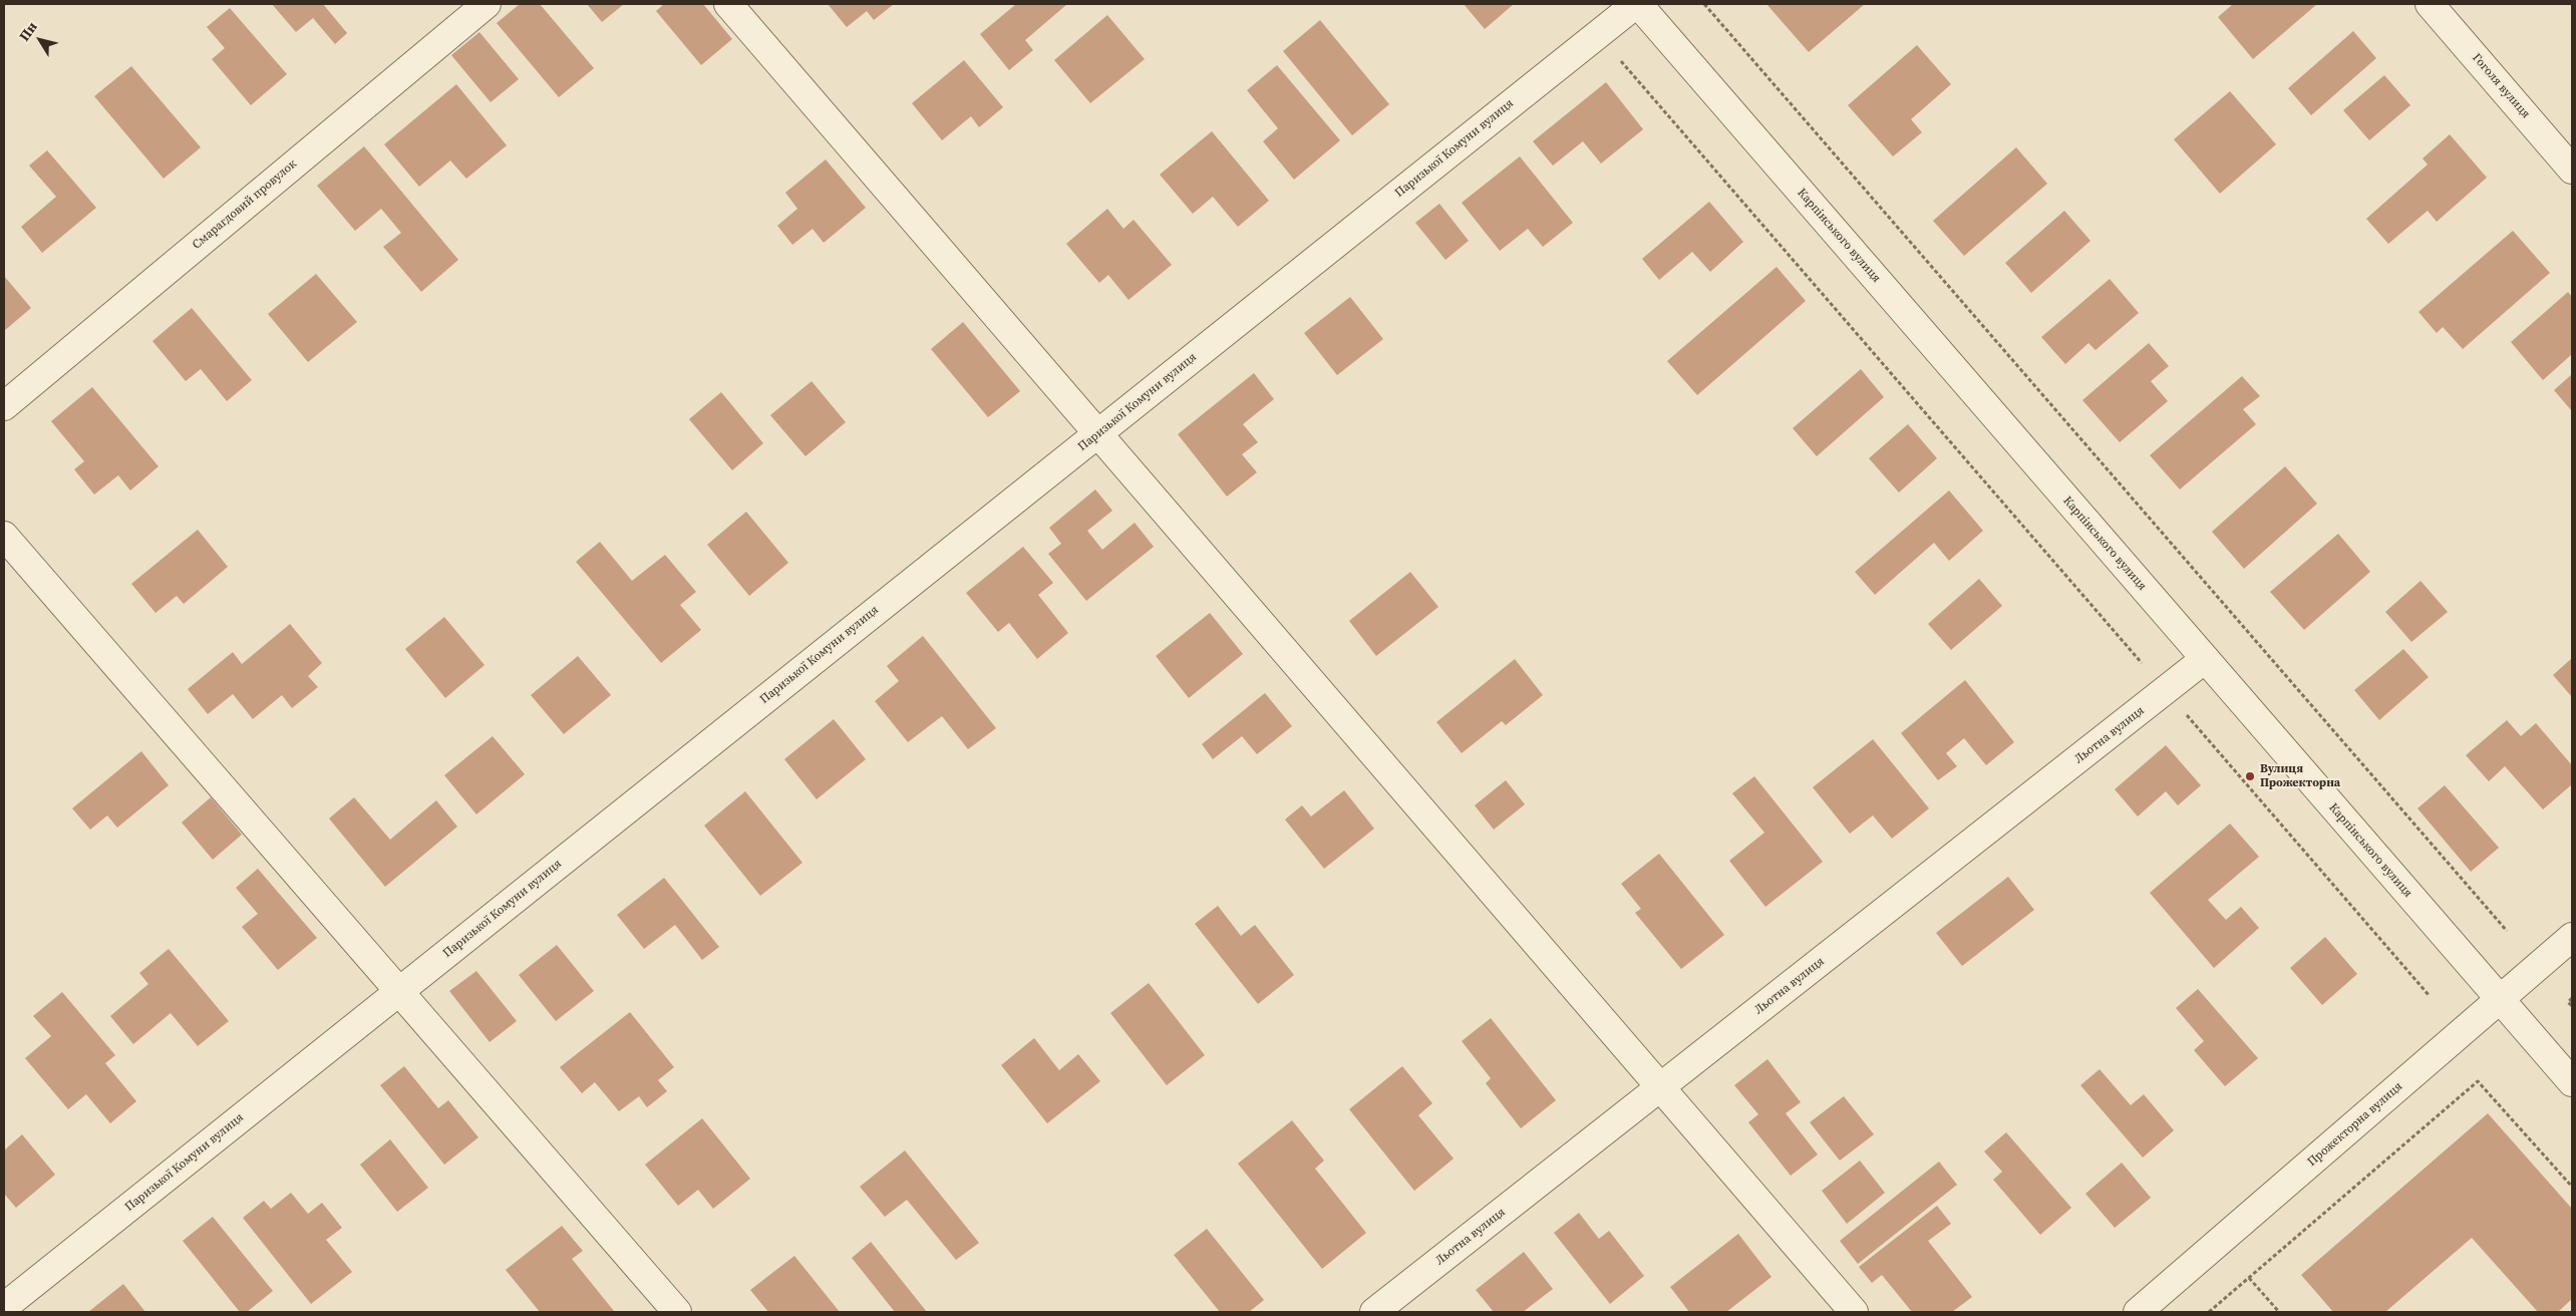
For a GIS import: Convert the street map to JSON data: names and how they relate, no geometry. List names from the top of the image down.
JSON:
{
  "streets": {
    "street": [
      "Гоголя вулиця",
      "Паризької Комуни вулиця",
      "Смарагдовий провулок",
      "Карпінського вулиця",
      "Льотна вулиця",
      "Прожекторна вулиця"
    ]
  },
  "crossings": [
    ["Паризької Комуни вулиця", "Карпінського вулиця"],
    ["Карпінського вулиця", "Льотна вулиця"],
    ["Карпінського вулиця", "Прожекторна вулиця"]
  ],
  "places": ["Вулиця Прожекторна"],
  "north": "top left"
}
